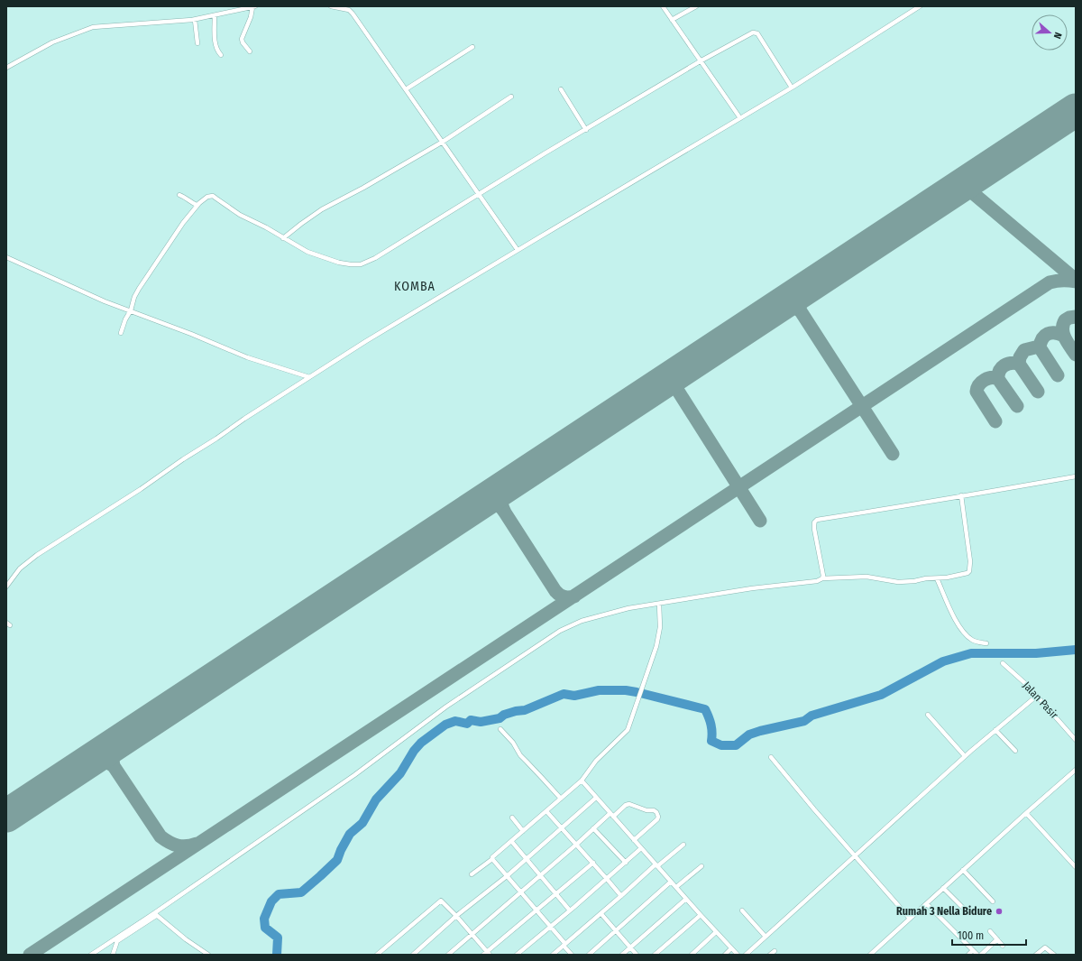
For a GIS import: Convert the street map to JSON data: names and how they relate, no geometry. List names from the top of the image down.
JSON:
{
  "streets": {
    "street": ["Jalan Pasir"]
  },
  "districts": ["KOMBA"],
  "places": ["Rumah 3 Nella Bidure"],
  "scale_bar": "100 m",
  "north": "right"
}
